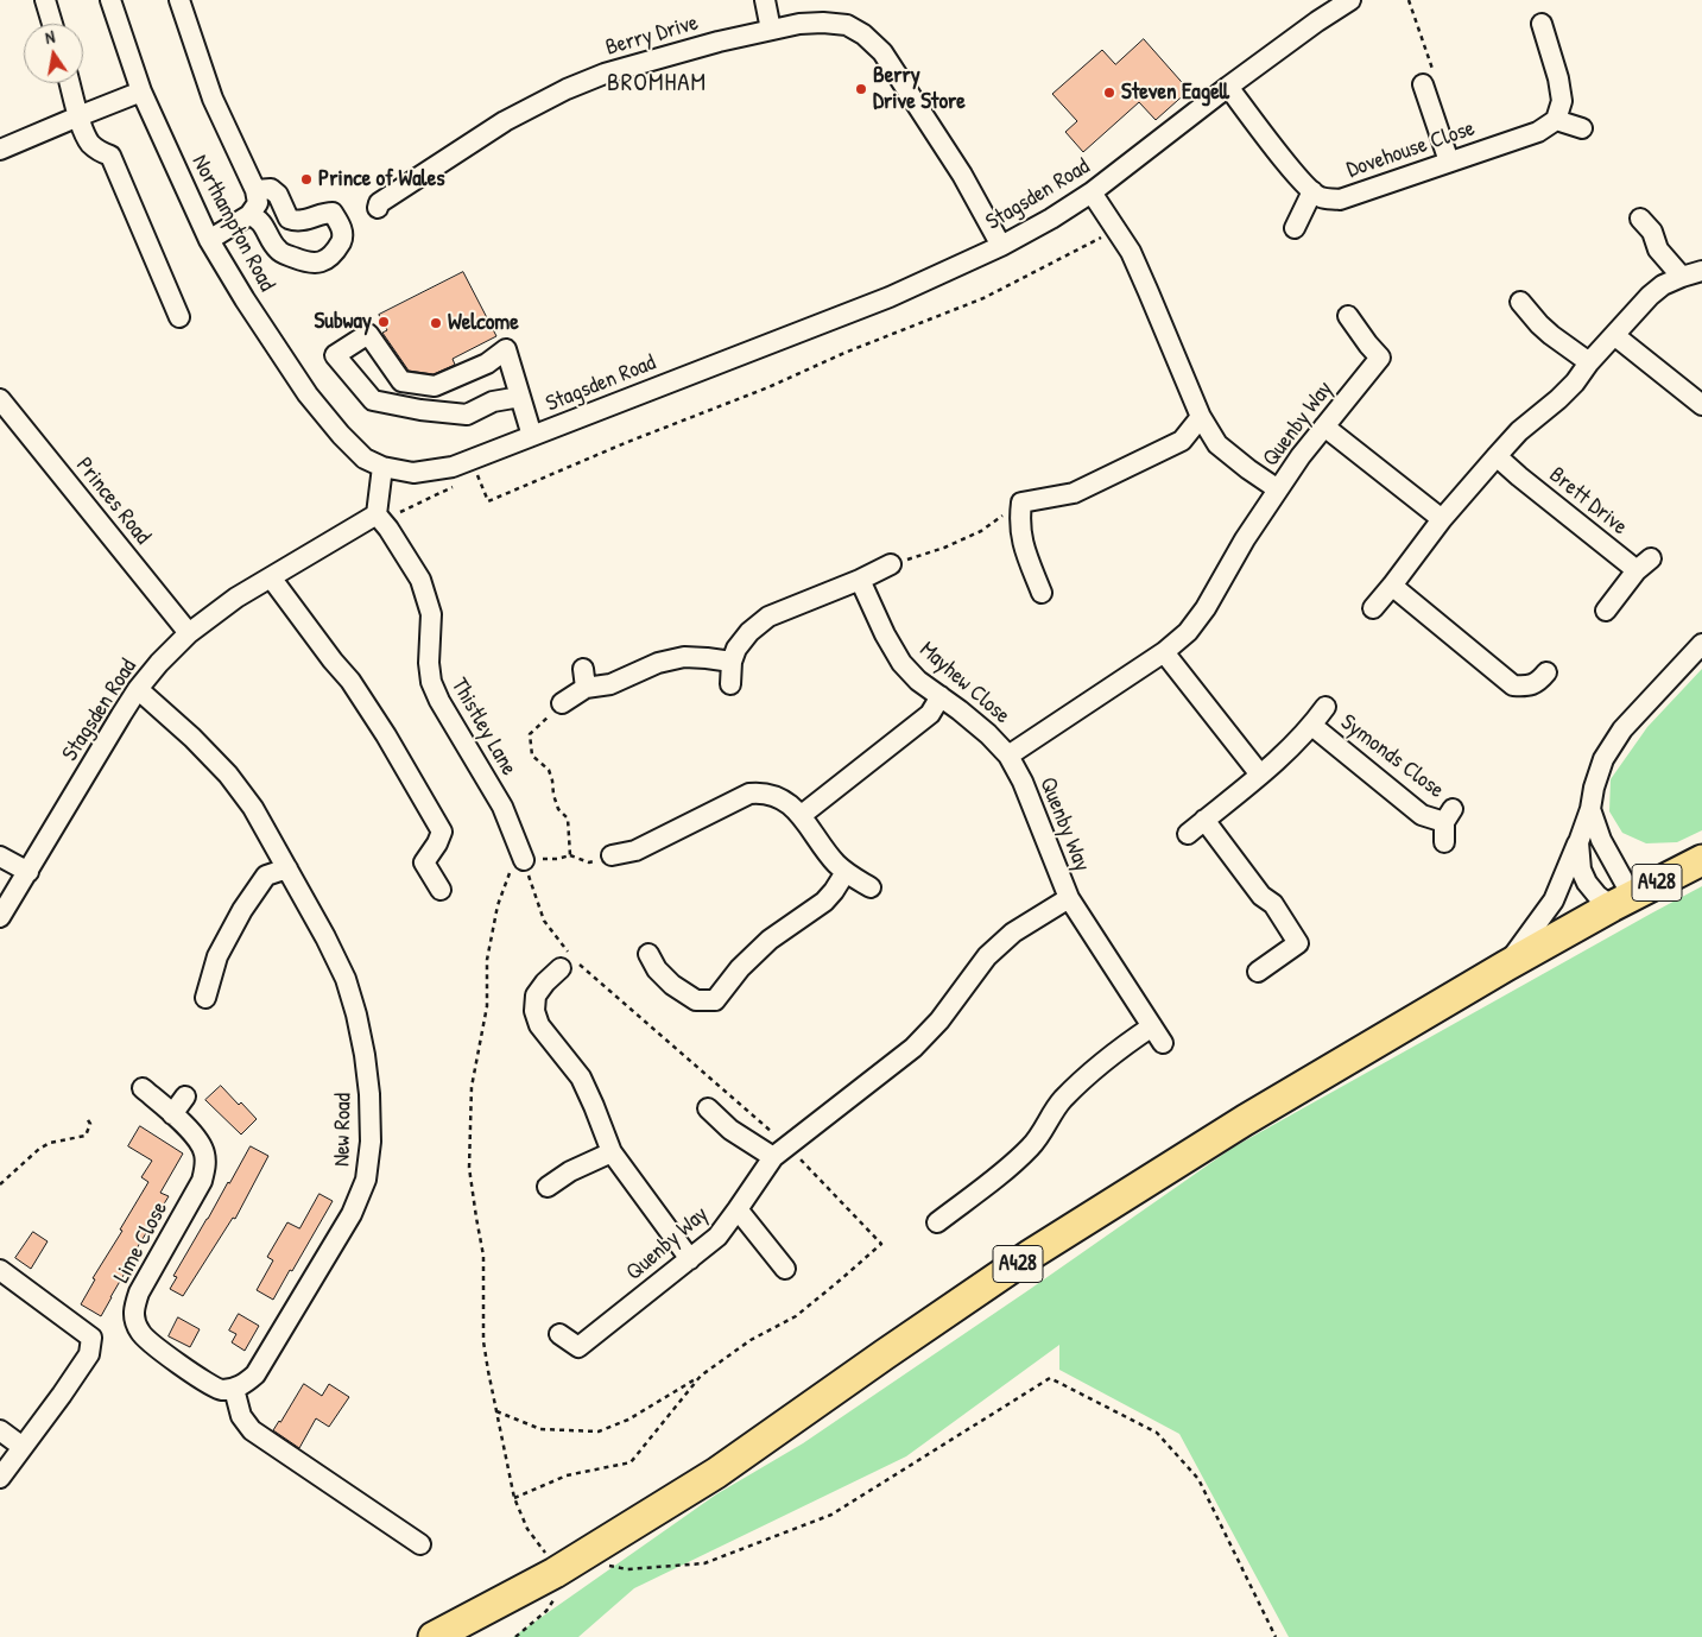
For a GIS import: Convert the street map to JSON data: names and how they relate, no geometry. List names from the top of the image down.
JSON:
{
  "streets": {
    "highway": ["A428"],
    "street": [
      "Berry Drive",
      "Dovehouse Close",
      "Stagsden Road",
      "Northampton Road",
      "Quenby Way",
      "Princes Road",
      "Brett Drive",
      "Mayhew Close",
      "Thistley Lane",
      "Symonds Close",
      "New Road",
      "Lime Close"
    ]
  },
  "crossings": [
    ["Berry Drive", "Stagsden Road"],
    ["Stagsden Road", "Northampton Road"],
    ["Stagsden Road", "Princes Road"],
    ["Stagsden Road", "Thistley Lane"],
    ["Stagsden Road", "New Road"],
    ["Quenby Way", "Mayhew Close"],
    ["New Road", "Lime Close"]
  ],
  "districts": ["BROMHAM"],
  "places": [
    "Berry Drive Store",
    "Steven Eagell",
    "Prince of Wales",
    "Subway",
    "Welcome"
  ],
  "north": "top"
}
